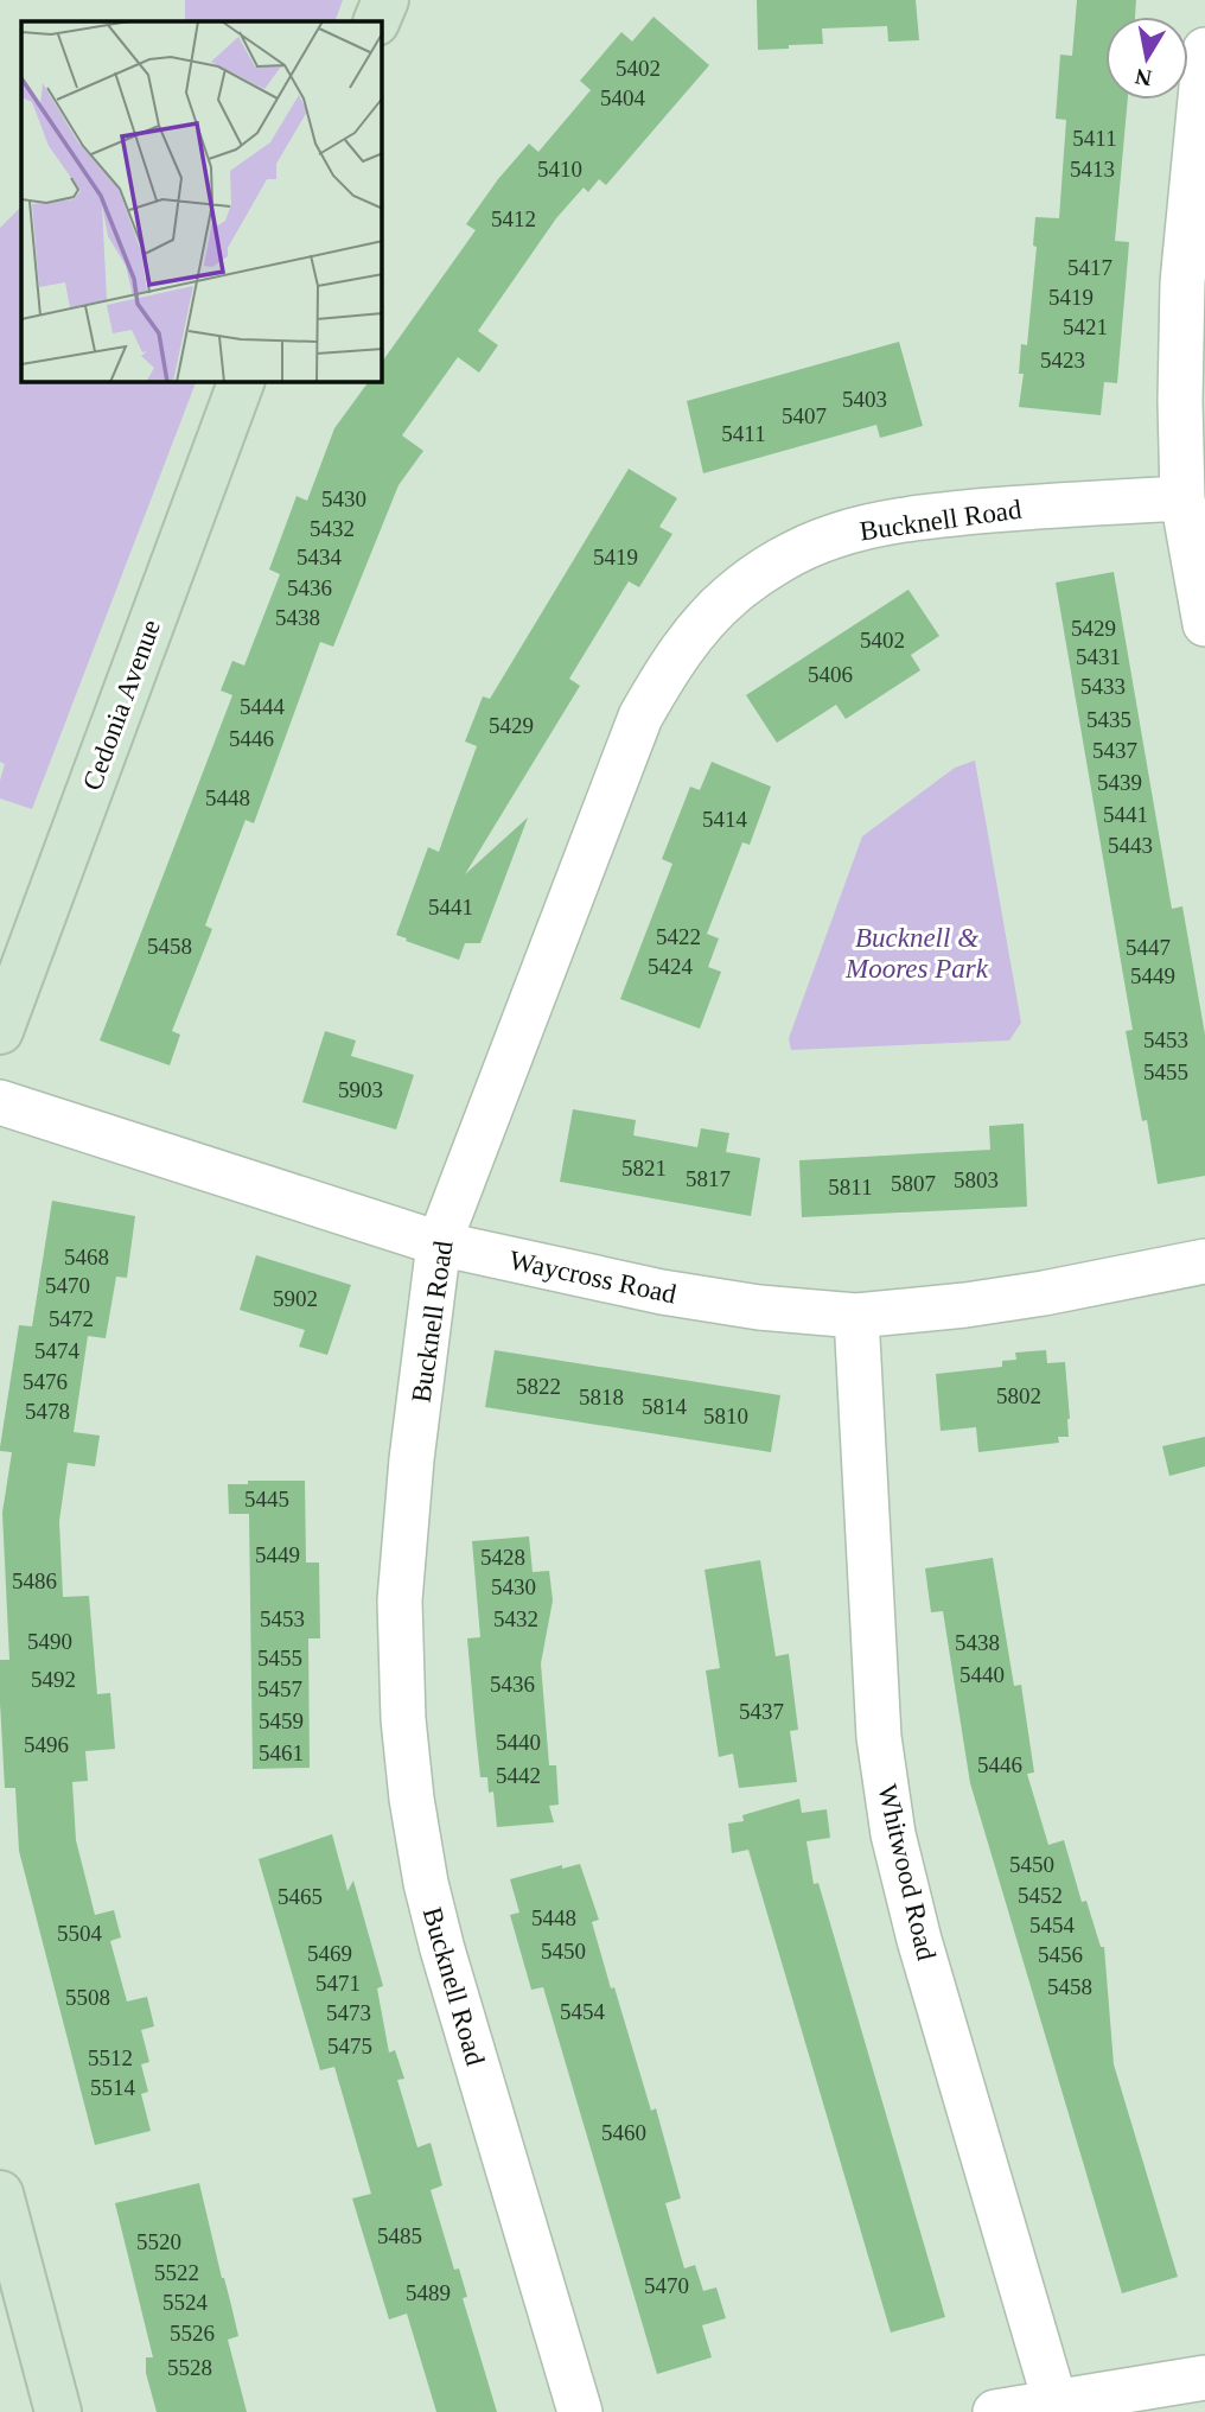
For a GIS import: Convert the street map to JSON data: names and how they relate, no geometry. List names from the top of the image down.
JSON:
{
  "streets": {
    "street": [
      "Bucknell Road",
      "Cedonia Avenue",
      "Waycross Road",
      "Whitwood Road"
    ]
  },
  "crossings": [
    ["Bucknell Road", "Waycross Road"],
    ["Waycross Road", "Whitwood Road"]
  ],
  "parks": ["Bucknell & Moores Park"],
  "house_numbers": [
    "5402",
    "5404",
    "5411",
    "5410",
    "5413",
    "5412",
    "5417",
    "5419",
    "5421",
    "5423",
    "5403",
    "5407",
    "5411",
    "5430",
    "5432",
    "5434",
    "5419",
    "5436",
    "5438",
    "5429",
    "5402",
    "5431",
    "5406",
    "5433",
    "5444",
    "5435",
    "5429",
    "5446",
    "5437",
    "5439",
    "5448",
    "5441",
    "5414",
    "5443",
    "5441",
    "5422",
    "5458",
    "5447",
    "5424",
    "5449",
    "5453",
    "5455",
    "5903",
    "5821",
    "5817",
    "5803",
    "5807",
    "5811",
    "5468",
    "5470",
    "5902",
    "5472",
    "5474",
    "5476",
    "5822",
    "5802",
    "5818",
    "5814",
    "5478",
    "5810",
    "5445",
    "5449",
    "5428",
    "5486",
    "5430",
    "5453",
    "5432",
    "5490",
    "5438",
    "5455",
    "5440",
    "5492",
    "5436",
    "5457",
    "5437",
    "5459",
    "5440",
    "5496",
    "5461",
    "5446",
    "5442",
    "5450",
    "5452",
    "5465",
    "5448",
    "5454",
    "5504",
    "5450",
    "5469",
    "5456",
    "5471",
    "5458",
    "5508",
    "5454",
    "5473",
    "5475",
    "5512",
    "5514",
    "5460",
    "5485",
    "5520",
    "5522",
    "5470",
    "5489",
    "5524",
    "5526",
    "5528"
  ],
  "north": "bottom"
}
